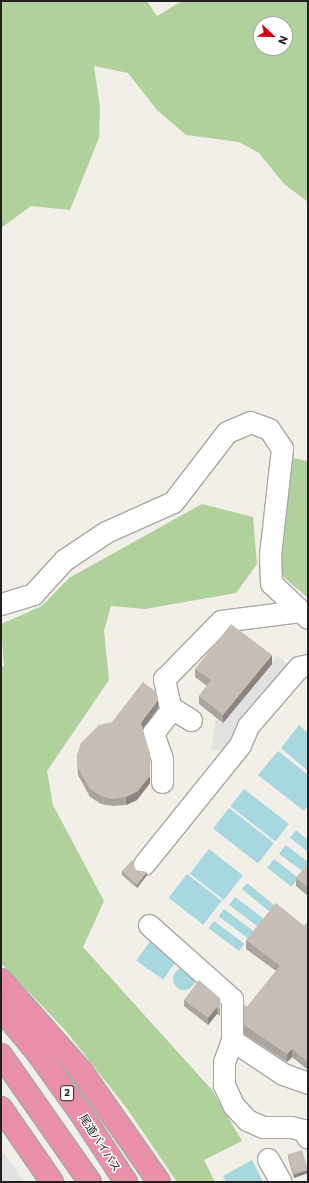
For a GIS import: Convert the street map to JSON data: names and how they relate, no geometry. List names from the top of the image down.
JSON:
{
  "streets": {
    "highway": ["2", "尾道バイパス"]
  },
  "north": "right"
}
